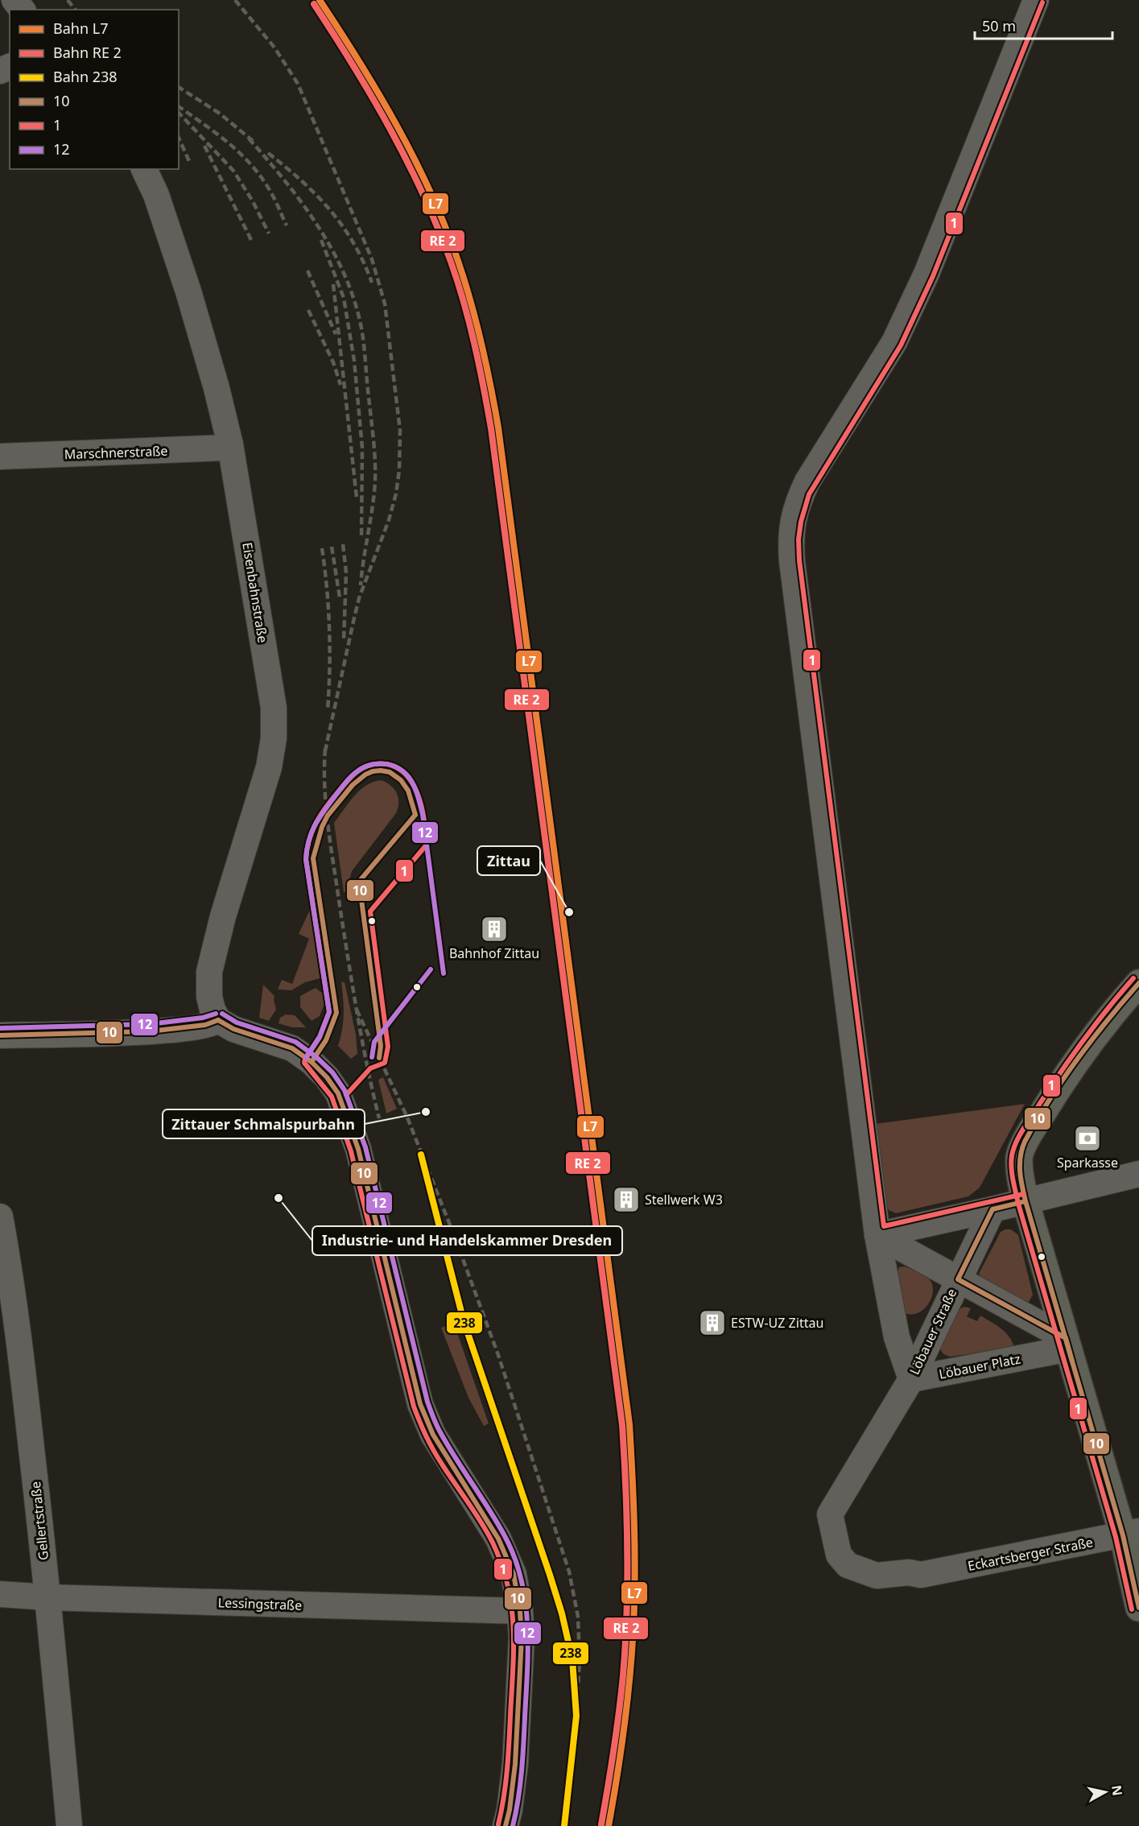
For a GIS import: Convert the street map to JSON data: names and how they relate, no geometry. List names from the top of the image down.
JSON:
{
  "streets": {
    "street": [
      "Marschnerstraße",
      "Eisenbahnstraße",
      "Löbauer Straße",
      "Löbauer Platz",
      "Gellertstraße",
      "Eckartsberger Straße",
      "Lessingstraße"
    ]
  },
  "crossings": [
    ["Marschnerstraße", "Eisenbahnstraße"],
    ["Löbauer Straße", "Löbauer Platz"],
    ["Löbauer Straße", "Eckartsberger Straße"],
    ["Gellertstraße", "Lessingstraße"]
  ],
  "places": {
    "other": ["Zittau", "Zittauer Schmalspurbahn", "Industrie- und Handelskammer Dresden"],
    "building": ["Bahnhof Zittau", "Stellwerk W3", "ESTW-UZ Zittau"],
    "bank": ["Sparkasse"]
  },
  "lines": [
    "rail line L7",
    "transit line 1",
    "transit line 12",
    "transit line 10",
    "rail line 238"
  ],
  "legend": [
    "Bahn L7",
    "Bahn RE 2",
    "Bahn 238",
    "10",
    "1",
    "12"
  ],
  "scale_bar": "50 m",
  "north": "right"
}
